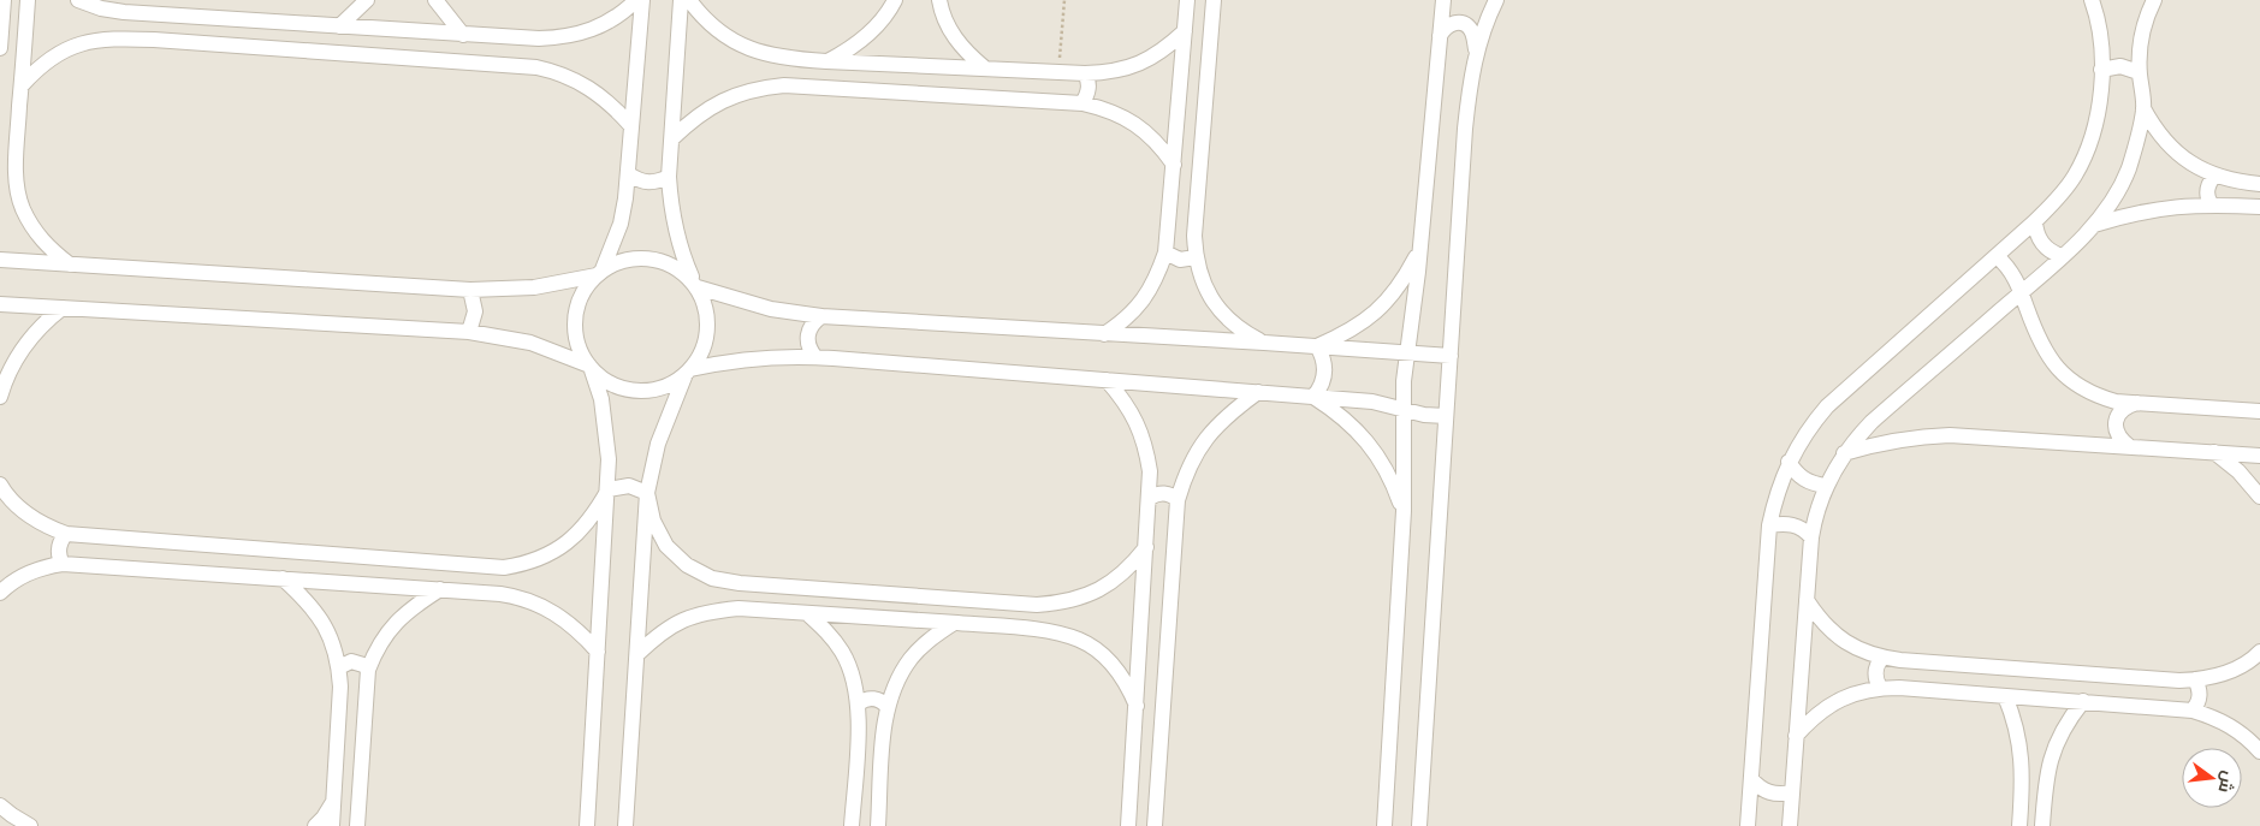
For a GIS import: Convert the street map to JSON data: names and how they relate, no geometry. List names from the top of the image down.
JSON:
{
  "north": "right"
}
